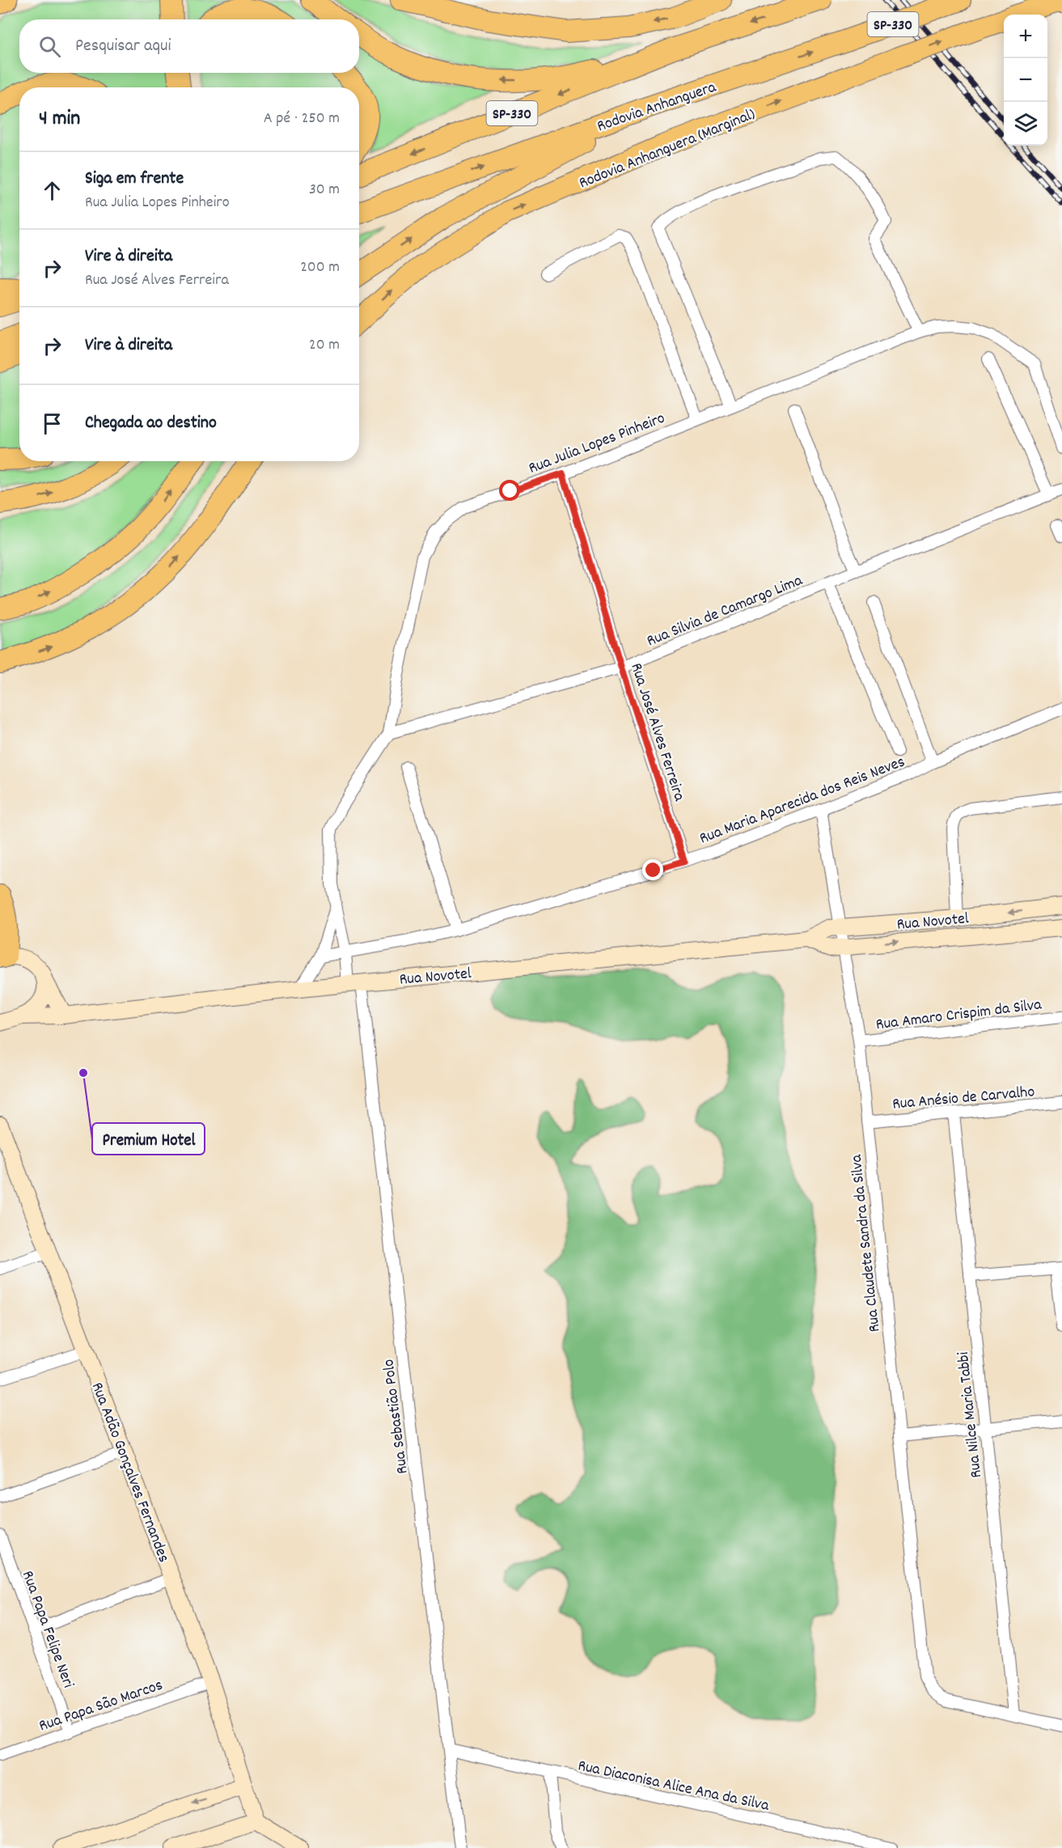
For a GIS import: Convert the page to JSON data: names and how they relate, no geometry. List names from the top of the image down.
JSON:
{
  "streets": {
    "highway": ["SP-330", "Rodovia Anhanguera", "Rodovia Anhanguera (Marginal)"],
    "street": [
      "Rua Julia Lopes Pinheiro",
      "Rua Silvia de Camargo Lima",
      "Rua José Alves Ferreira",
      "Rua Maria Aparecida dos Reis Neves",
      "Rua Novotel",
      "Rua Amaro Crispim da Silva",
      "Rua Anésio de Carvalho",
      "Rua Claudete Sandra da Silva",
      "Rua Nilce Maria Tabbi",
      "Rua Sebastião Polo",
      "Rua Adão Gonçalves Fernandes",
      "Rua Papa Felipe Neri",
      "Rua Papa São Marcos",
      "Rua Diaconisa Alice Ana da Silva"
    ]
  },
  "crossings": [
    ["Rua Julia Lopes Pinheiro", "Rua Silvia de Camargo Lima"],
    ["Rua Julia Lopes Pinheiro", "Rua José Alves Ferreira"],
    ["Rua Julia Lopes Pinheiro", "Rua Maria Aparecida dos Reis Neves"],
    ["Rua Julia Lopes Pinheiro", "Rua Novotel"],
    ["Rua Julia Lopes Pinheiro", "Rua Sebastião Polo"],
    ["Rua Silvia de Camargo Lima", "Rua José Alves Ferreira"],
    ["Rua José Alves Ferreira", "Rua Maria Aparecida dos Reis Neves"],
    ["Rua Maria Aparecida dos Reis Neves", "Rua Claudete Sandra da Silva"],
    ["Rua Novotel", "Rua Claudete Sandra da Silva"],
    ["Rua Novotel", "Rua Sebastião Polo"],
    ["Rua Amaro Crispim da Silva", "Rua Claudete Sandra da Silva"],
    ["Rua Anésio de Carvalho", "Rua Claudete Sandra da Silva"],
    ["Rua Anésio de Carvalho", "Rua Nilce Maria Tabbi"],
    ["Rua Claudete Sandra da Silva", "Rua Nilce Maria Tabbi"],
    ["Rua Sebastião Polo", "Rua Diaconisa Alice Ana da Silva"],
    ["Rua Adão Gonçalves Fernandes", "Rua Papa São Marcos"],
    ["Rua Papa Felipe Neri", "Rua Papa São Marcos"]
  ],
  "places": ["Premium Hotel"],
  "page": {
    "map_buttons": ["+", "−"],
    "search": "Pesquisar aqui",
    "heading": ["4 min", "A pé · 250 m"],
    "list": [
      ["Siga em frente", "Rua Julia Lopes Pinheiro", "30 m"],
      ["Vire à direita", "Rua José Alves Ferreira", "200 m"],
      ["Vire à direita", "20 m"],
      "Chegada ao destino"
    ]
  }
}
